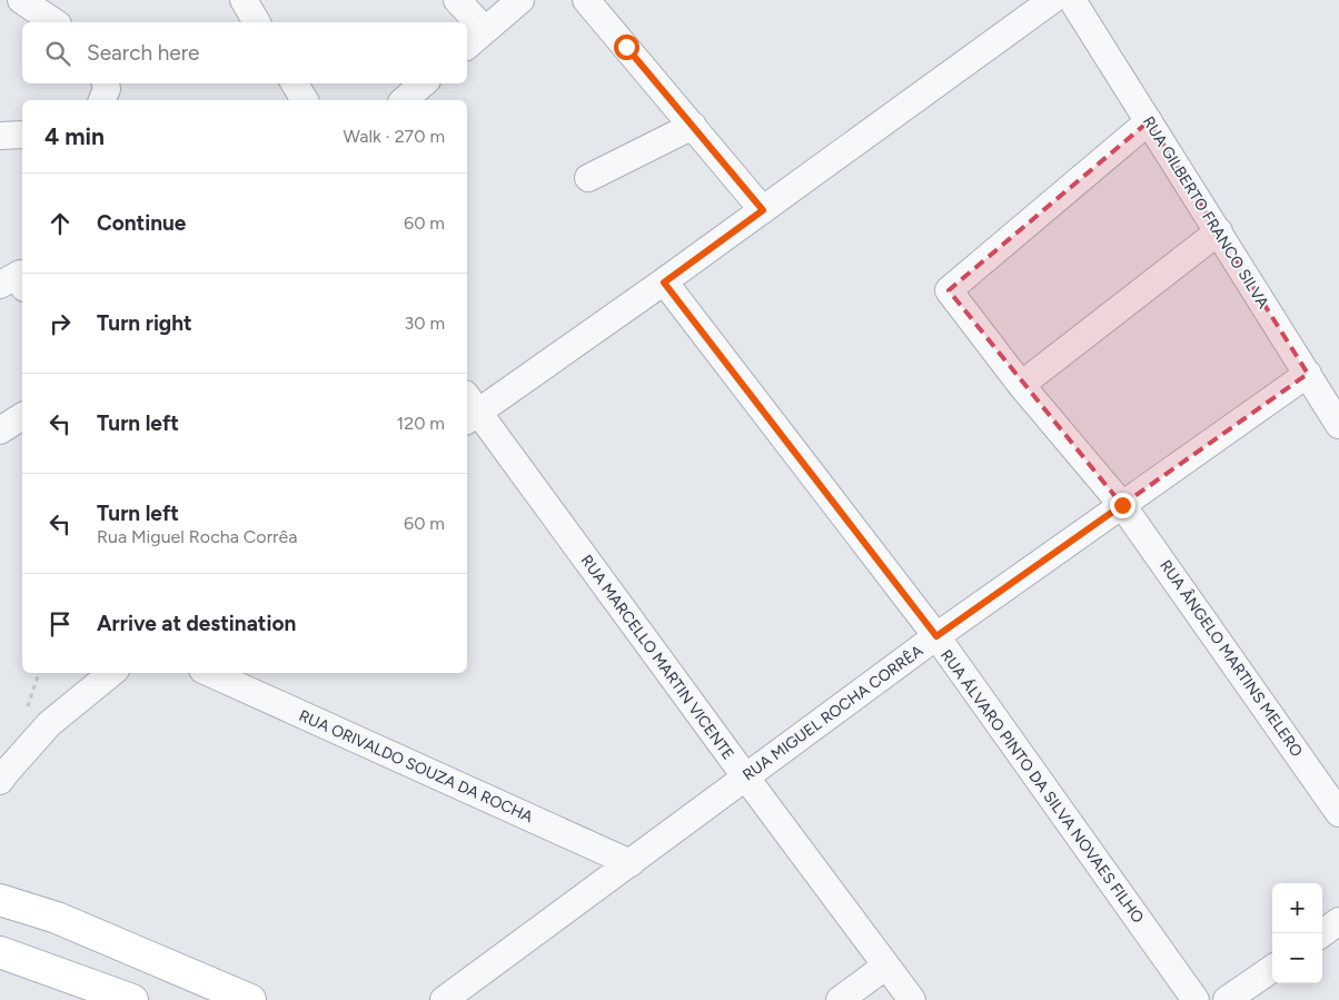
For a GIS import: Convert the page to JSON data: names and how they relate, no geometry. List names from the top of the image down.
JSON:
{
  "streets": {
    "street": [
      "RUA GILBERTO FRANCO SILVA",
      "RUA MARCELLO MARTIN VICENTE",
      "RUA ÂNGELO MARTINS MELERO",
      "RUA MIGUEL ROCHA CORRÊA",
      "RUA ORIVALDO SOUZA DA ROCHA",
      "RUA ÁLVARO PINTO DA SILVA NOVAES FILHO"
    ]
  },
  "crossings": [
    ["RUA GILBERTO FRANCO SILVA", "RUA ÂNGELO MARTINS MELERO"],
    ["RUA GILBERTO FRANCO SILVA", "RUA MIGUEL ROCHA CORRÊA"],
    ["RUA MARCELLO MARTIN VICENTE", "RUA MIGUEL ROCHA CORRÊA"],
    ["RUA ÂNGELO MARTINS MELERO", "RUA MIGUEL ROCHA CORRÊA"],
    ["RUA MIGUEL ROCHA CORRÊA", "RUA ORIVALDO SOUZA DA ROCHA"],
    ["RUA MIGUEL ROCHA CORRÊA", "RUA ÁLVARO PINTO DA SILVA NOVAES FILHO"]
  ],
  "page": {
    "search": "Search here",
    "heading": ["4 min", "Walk · 270 m"],
    "list": [
      ["Continue", "60 m"],
      ["Turn right", "30 m"],
      ["Turn left", "120 m"],
      ["Turn left", "Rua Miguel Rocha Corrêa", "60 m"],
      "Arrive at destination"
    ],
    "map_buttons": ["+", "−"]
  }
}
